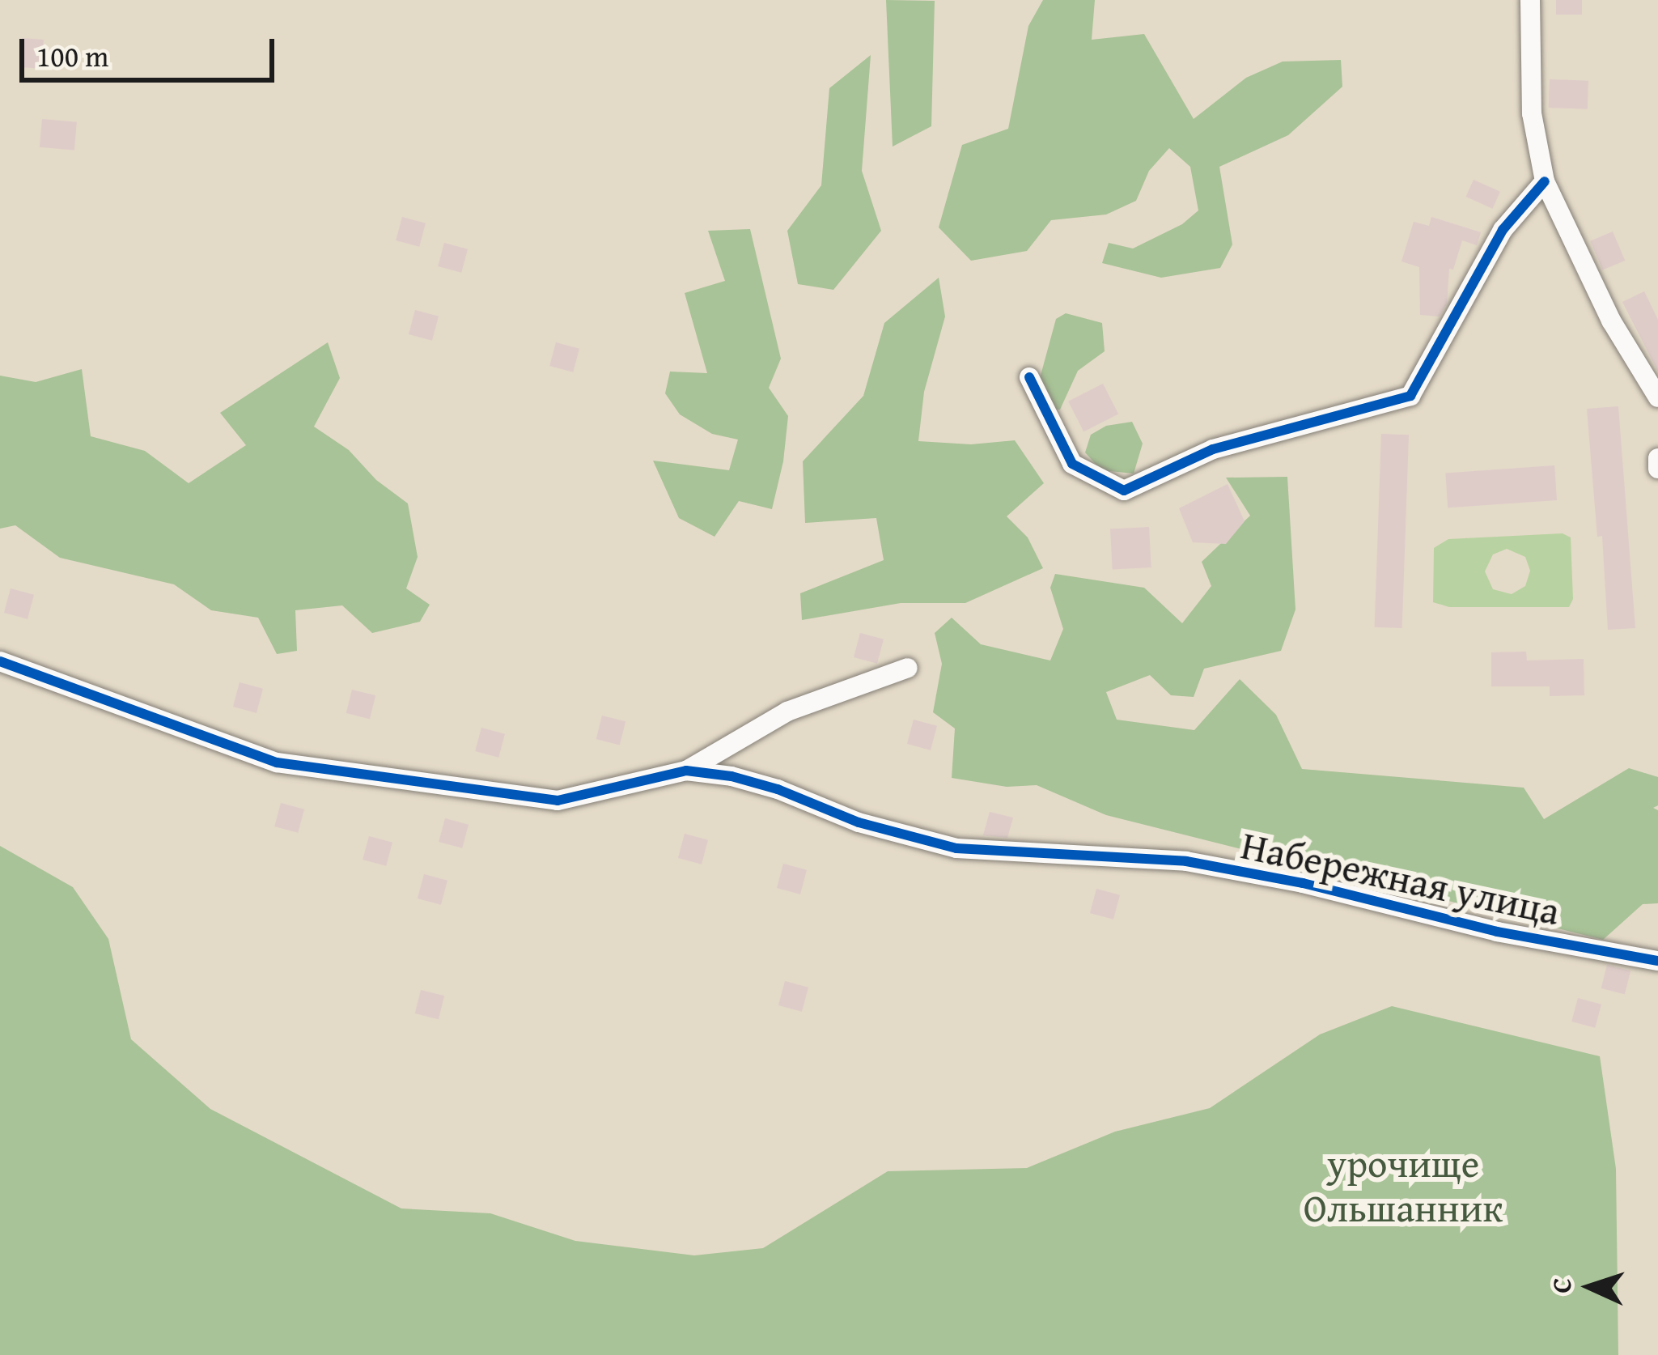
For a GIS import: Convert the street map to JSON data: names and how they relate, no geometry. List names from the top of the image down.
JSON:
{
  "streets": {
    "street": ["Набережная улица"]
  },
  "parks": ["урочище Ольшанник"],
  "scale_bar": "100 m",
  "north": "left"
}
